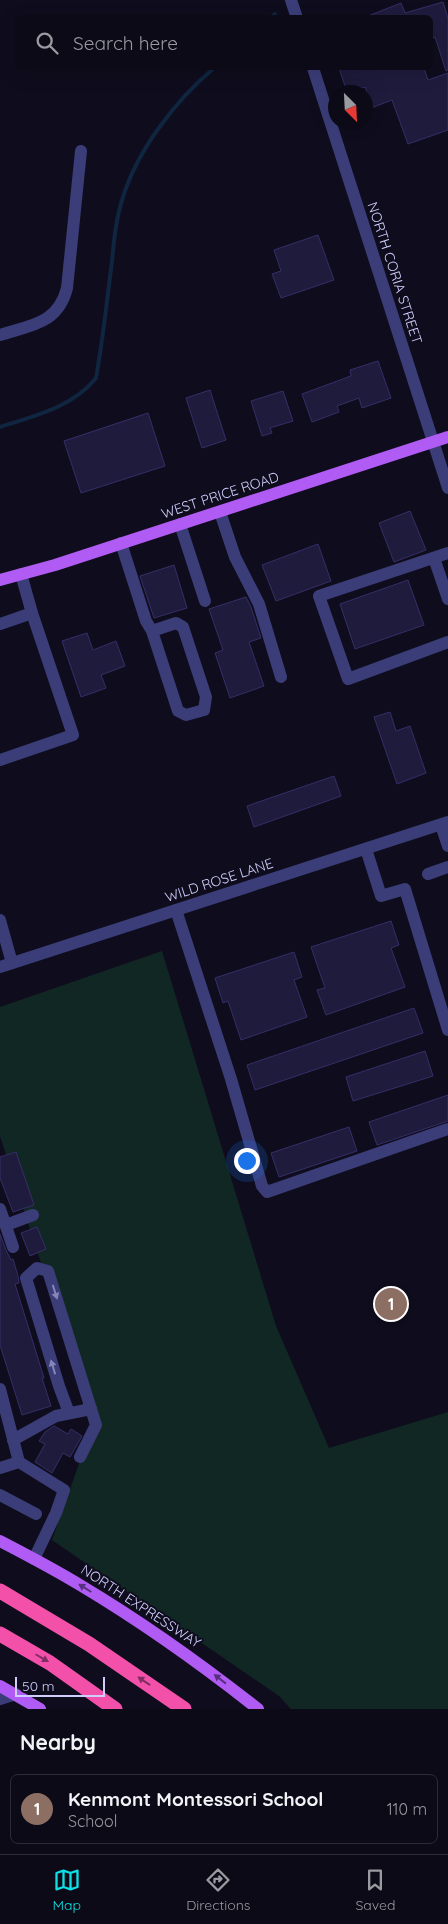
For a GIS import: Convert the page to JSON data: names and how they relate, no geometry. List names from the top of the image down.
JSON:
{
  "streets": {
    "main road": ["WEST PRICE ROAD", "NORTH EXPRESSWAY"],
    "street": ["NORTH CORIA STREET", "WILD ROSE LANE"]
  },
  "crossings": [
    ["NORTH CORIA STREET", "WEST PRICE ROAD"]
  ],
  "one_way": ["NORTH EXPRESSWAY"],
  "scale_bar": "50 m",
  "north": "bottom right",
  "page": {
    "search": "Search here",
    "pins": "1",
    "scale": "50 m",
    "heading": "Nearby",
    "list": [
      {
        "mark": "1",
        "name": "Kenmont Montessori School",
        "note": "School",
        "value": "110 m"
      }
    ],
    "nav": ["Map", "Directions", "Saved"]
  }
}
